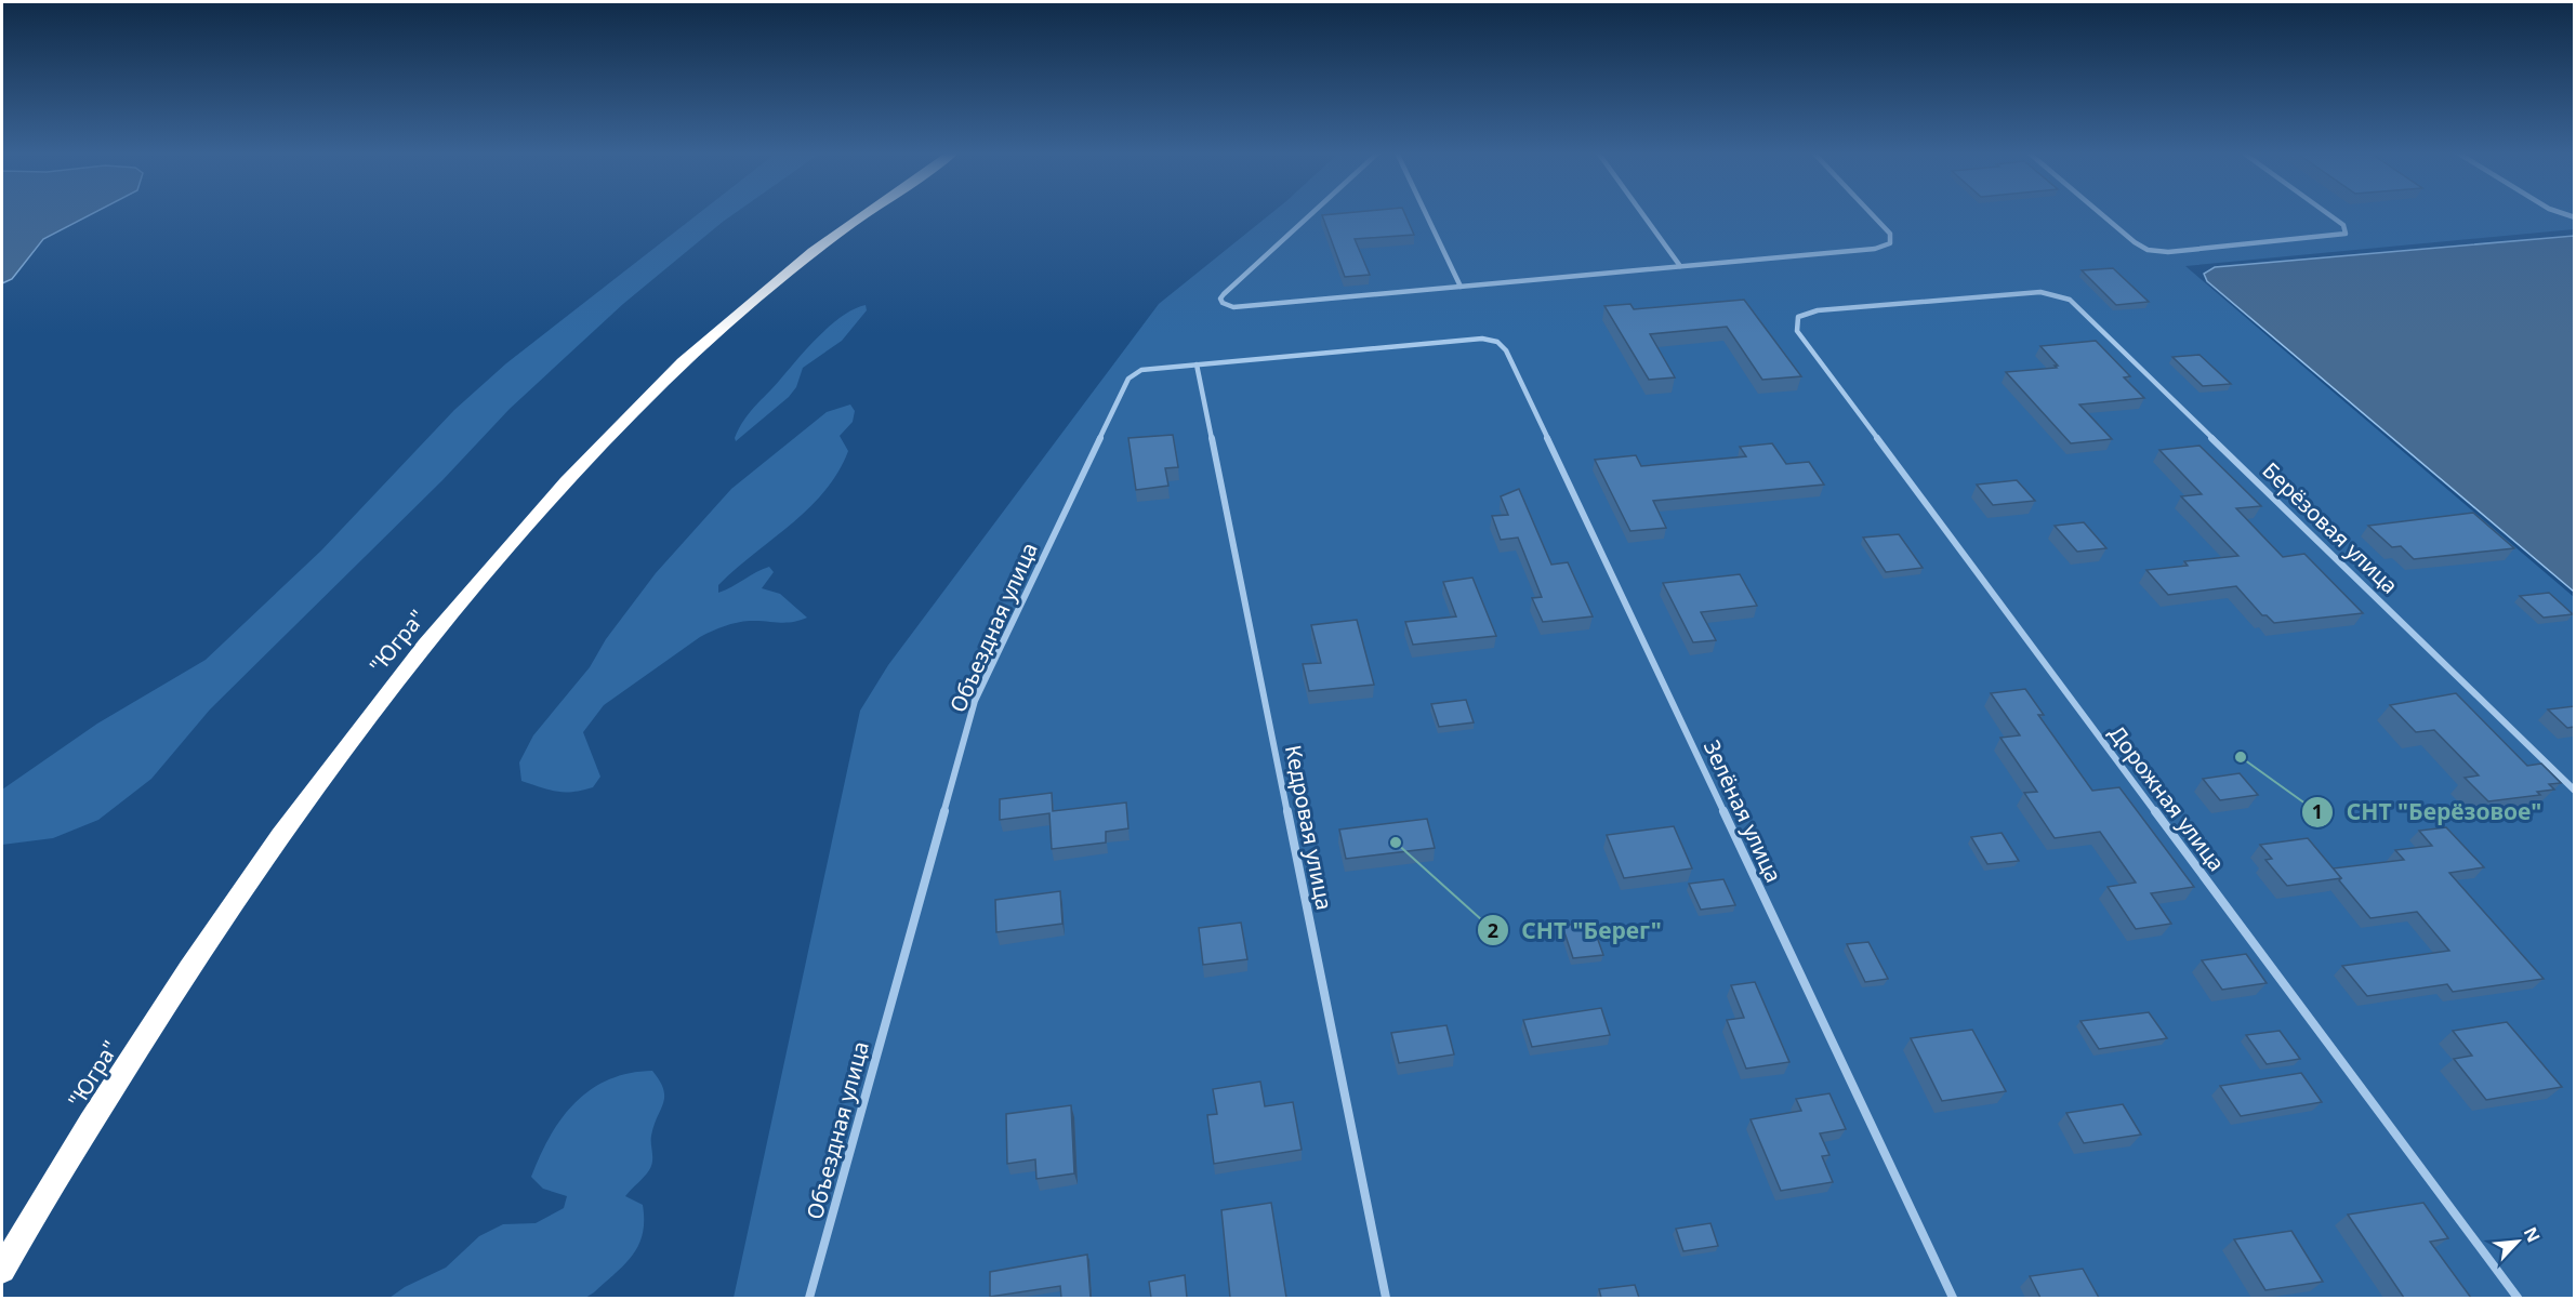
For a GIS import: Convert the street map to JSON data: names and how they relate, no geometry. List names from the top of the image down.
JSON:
{
  "streets": {
    "highway": ["\"Югра\""],
    "street": [
      "Берёзовая улица",
      "Объездная улица",
      "Дорожная улица",
      "Зелёная улица",
      "Кедровая улица"
    ]
  },
  "crossings": [
    ["Берёзовая улица", "Дорожная улица"],
    ["Объездная улица", "Зелёная улица"],
    ["Объездная улица", "Кедровая улица"]
  ],
  "places": ["СНТ \"Берёзовое\"", "СНТ \"Берег\""],
  "north": "top right"
}
